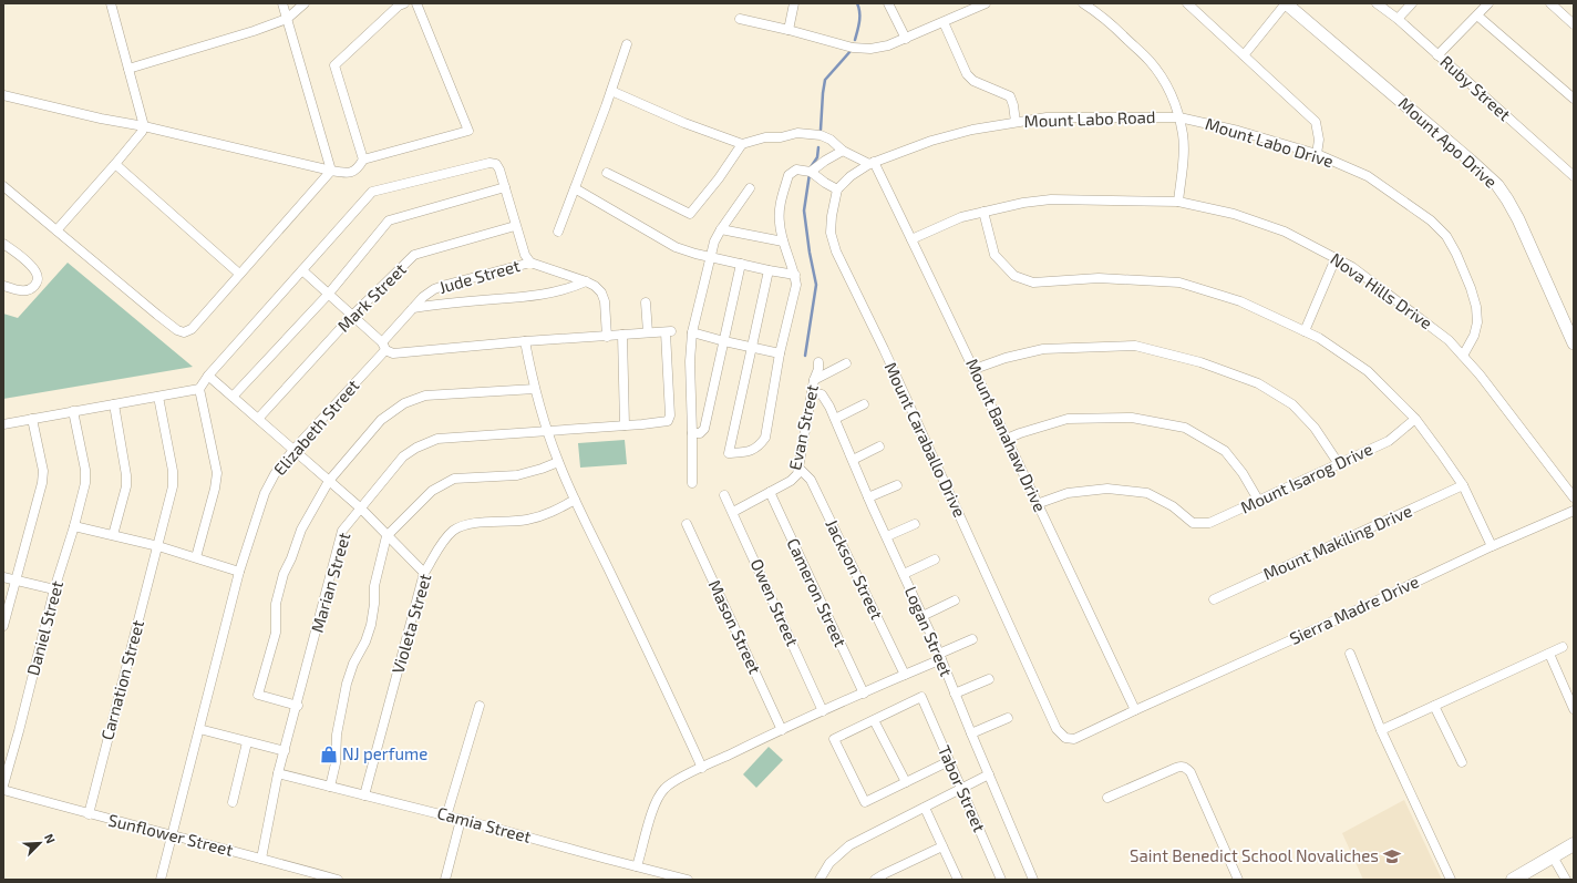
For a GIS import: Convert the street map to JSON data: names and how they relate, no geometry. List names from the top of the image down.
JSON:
{
  "streets": {
    "street": [
      "Ruby Street",
      "Mount Labo Road",
      "Mount Labo Drive",
      "Mount Apo Drive",
      "Jude Street",
      "Nova Hills Drive",
      "Mark Street",
      "Elizabeth Street",
      "Evan Street",
      "Mount Banahaw Drive",
      "Mount Caraballo Drive",
      "Mount Isarog Drive",
      "Mount Makiling Drive",
      "Jackson Street",
      "Marian Street",
      "Cameron Street",
      "Owen Street",
      "Sierra Madre Drive",
      "Violeta Street",
      "Mason Street",
      "Daniel Street",
      "Logan Street",
      "Carnation Street",
      "Tabor Street",
      "Camia Street",
      "Sunflower Street"
    ]
  },
  "crossings": [
    ["Mount Labo Road", "Mount Labo Drive"],
    ["Mount Labo Road", "Mount Banahaw Drive"],
    ["Mount Labo Drive", "Nova Hills Drive"],
    ["Jude Street", "Elizabeth Street"],
    ["Nova Hills Drive", "Mount Banahaw Drive"],
    ["Elizabeth Street", "Sunflower Street"],
    ["Evan Street", "Jackson Street"],
    ["Evan Street", "Cameron Street"],
    ["Evan Street", "Owen Street"],
    ["Evan Street", "Logan Street"],
    ["Mount Banahaw Drive", "Mount Isarog Drive"],
    ["Mount Banahaw Drive", "Sierra Madre Drive"],
    ["Mount Caraballo Drive", "Sierra Madre Drive"],
    ["Marian Street", "Camia Street"],
    ["Marian Street", "Sunflower Street"],
    ["Violeta Street", "Camia Street"],
    ["Carnation Street", "Sunflower Street"]
  ],
  "places": {
    "shop": ["NJ perfume"],
    "school or university": ["Saint Benedict School Novaliches"]
  },
  "north": "top right"
}
